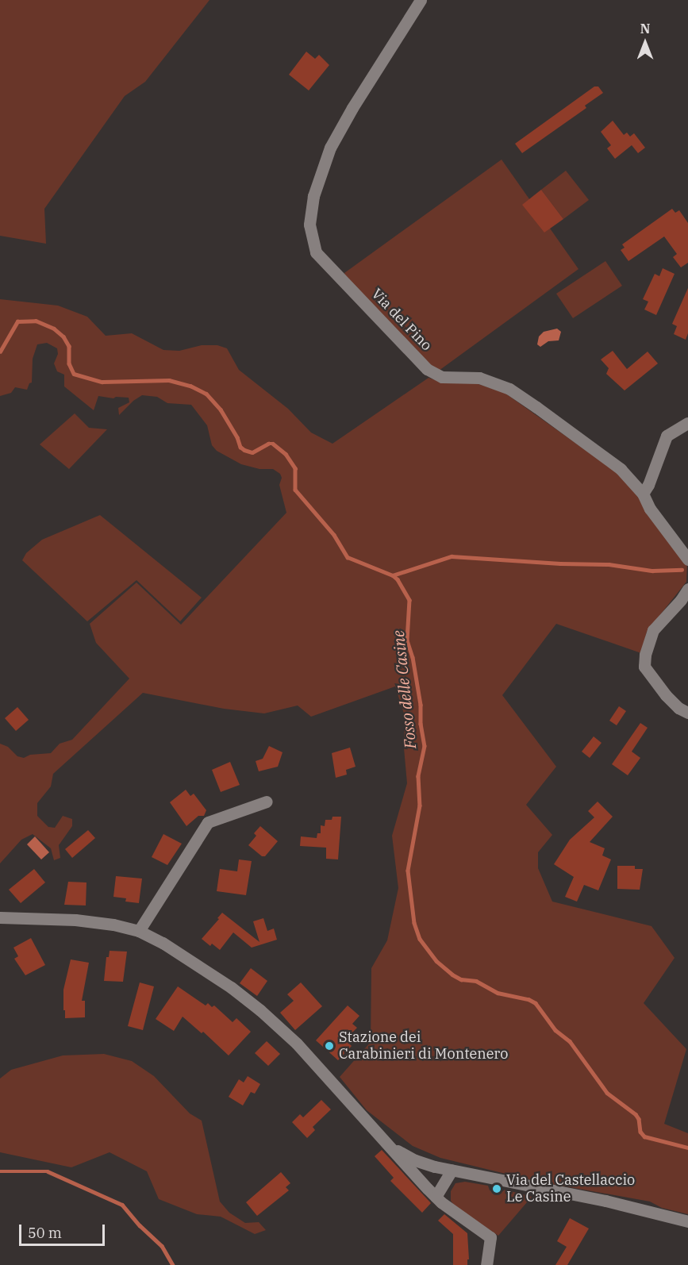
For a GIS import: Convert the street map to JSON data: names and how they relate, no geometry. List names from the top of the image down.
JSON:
{
  "streets": {
    "street": ["Via del Pino"]
  },
  "water": ["Fosso delle Casine"],
  "places": ["Stazione dei Carabinieri di Montenero", "Via del Castellaccio Le Casine"],
  "scale_bar": "50 m",
  "north": "top"
}
